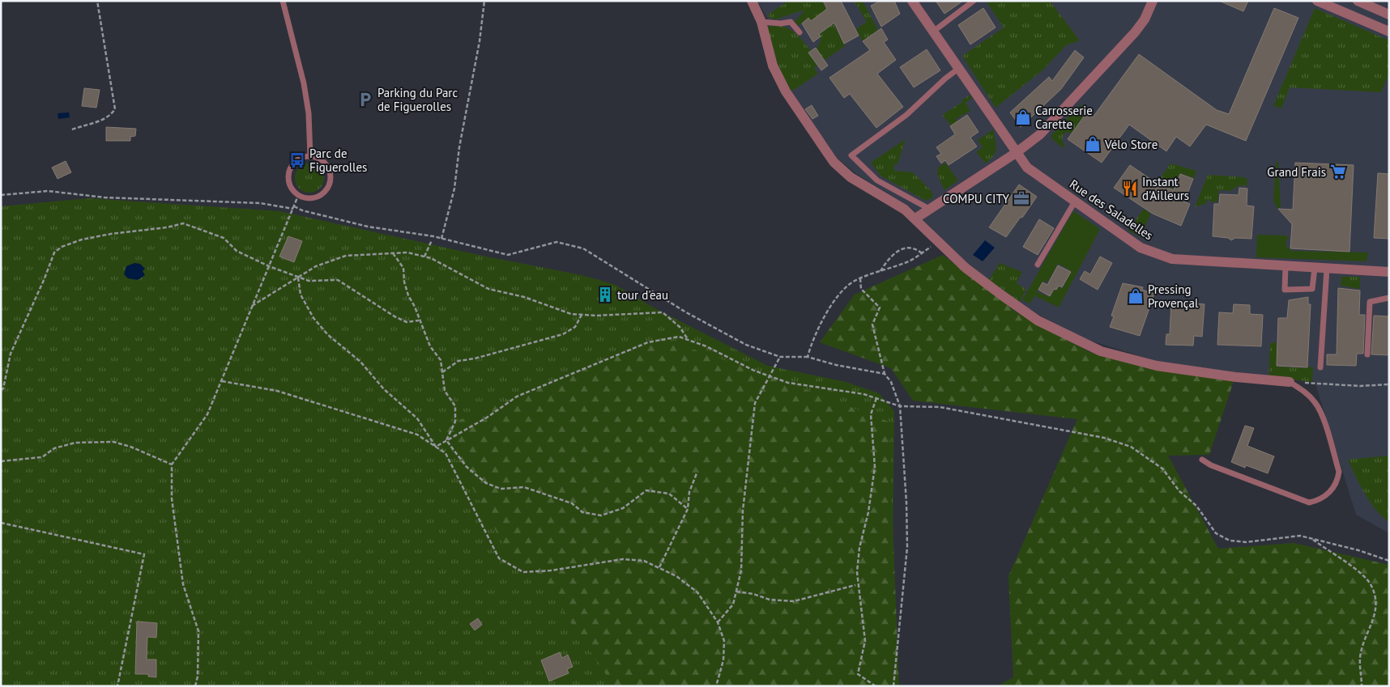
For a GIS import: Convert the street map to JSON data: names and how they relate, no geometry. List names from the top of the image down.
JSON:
{
  "streets": {
    "street": ["Rue des Saladelles"]
  },
  "places": {
    "parking": ["Parking du Parc de Figuerolles"],
    "shop": ["Carrosserie Carette", "Vélo Store", "Pressing Provençal"],
    "bus stop": ["Parc de Figuerolles"],
    "supermarket": ["Grand Frais"],
    "restaurant": ["Instant d'Ailleurs"],
    "office": ["COMPU CITY"],
    "building": ["tour d'eau"]
  }
}
